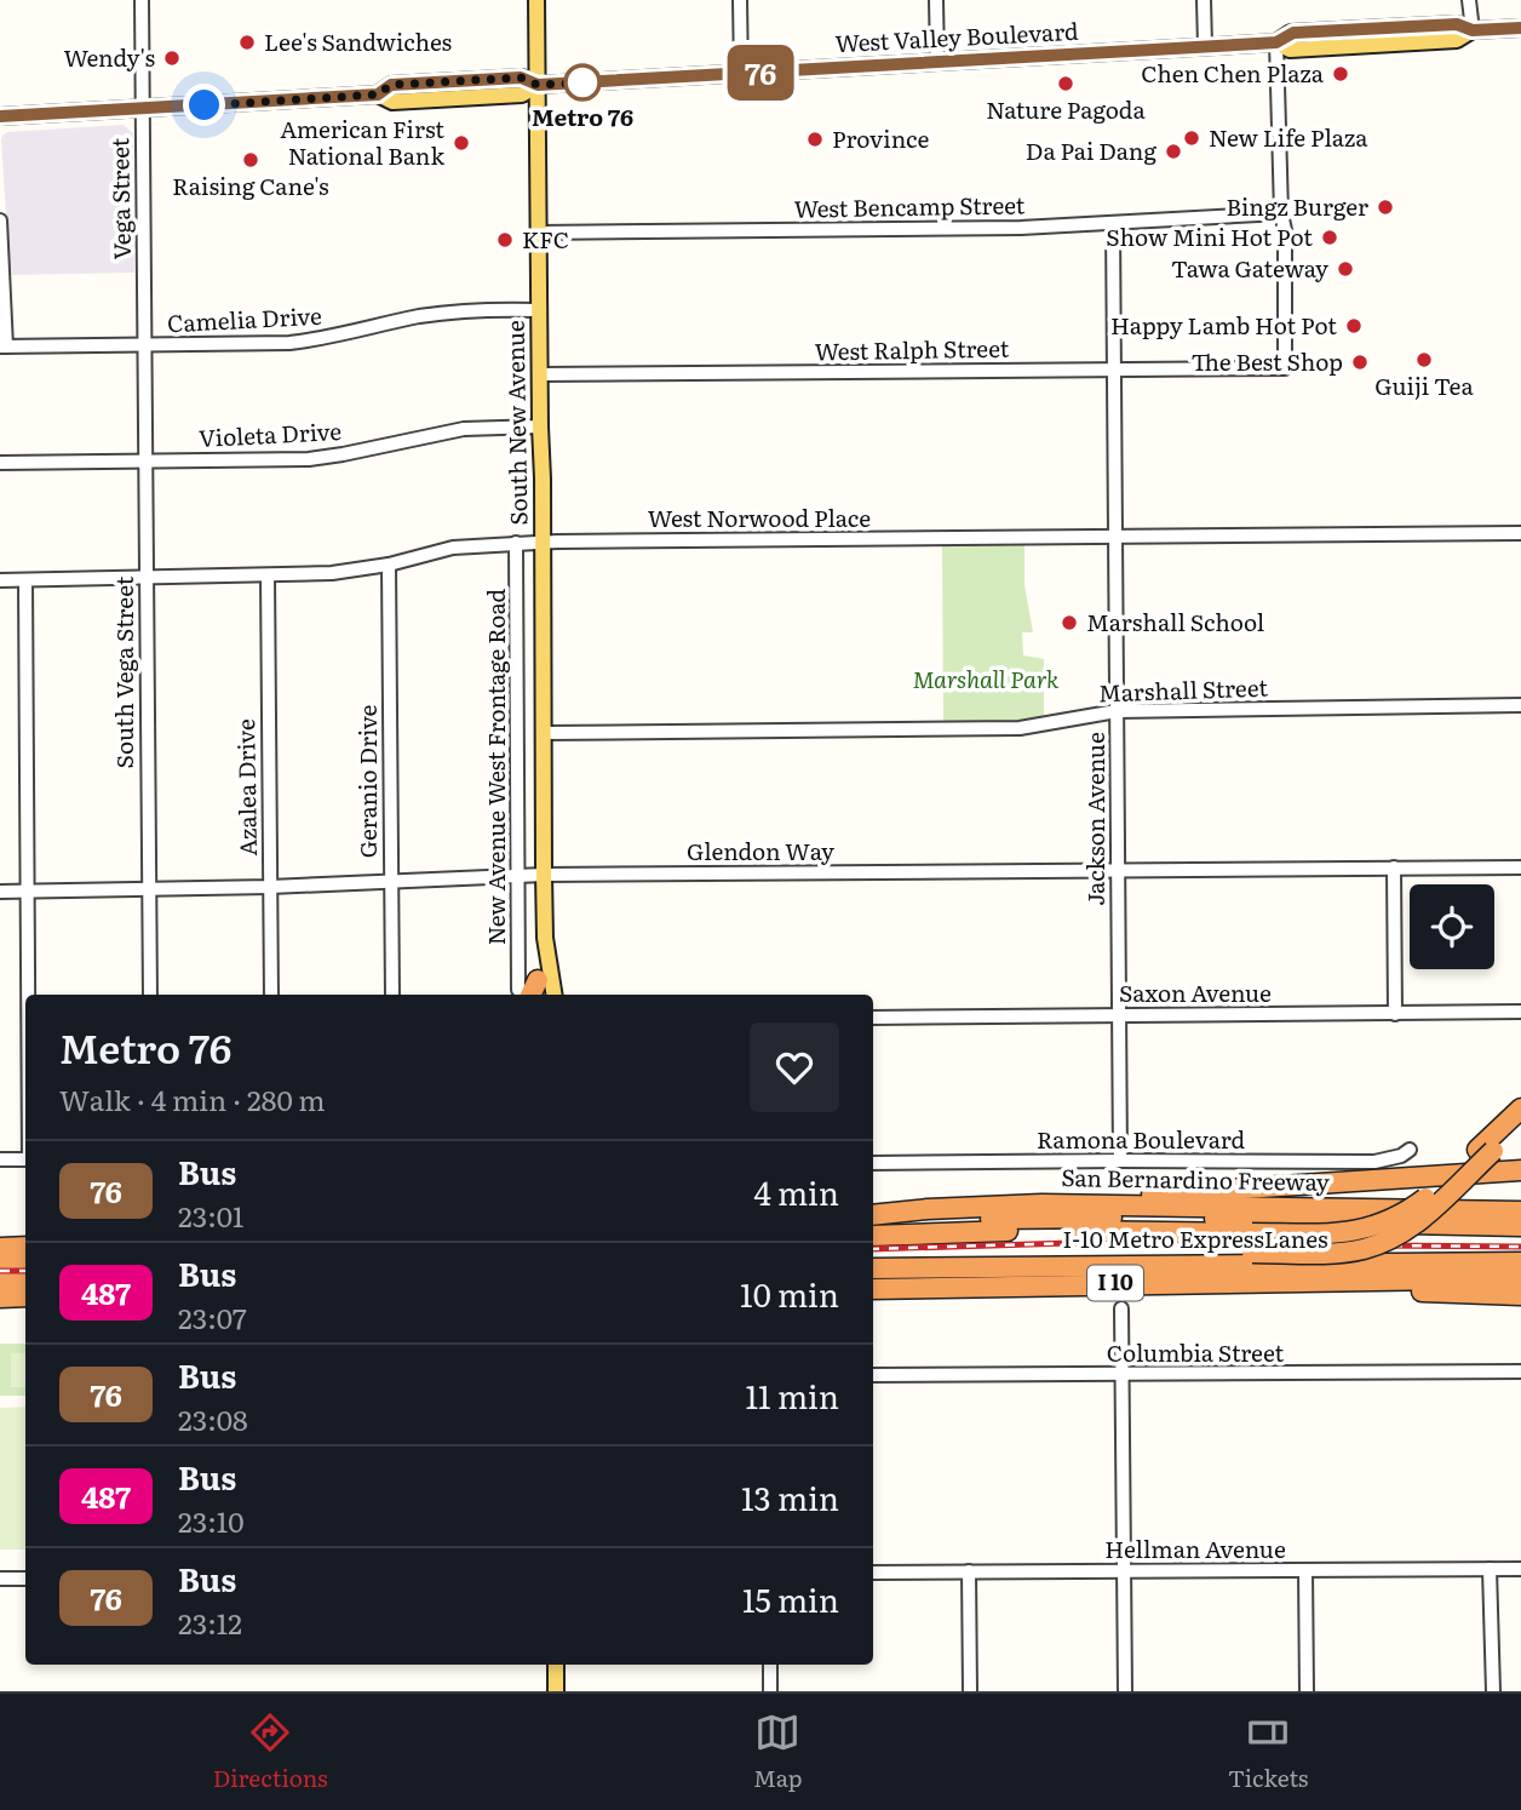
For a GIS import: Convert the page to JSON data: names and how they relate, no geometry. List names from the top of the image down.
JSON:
{
  "streets": {
    "highway": ["San Bernardino Freeway", "I-10 Metro ExpressLanes", "I 10"],
    "main road": ["West Valley Boulevard", "South New Avenue"],
    "street": [
      "Vega Street",
      "West Bencamp Street",
      "Camelia Drive",
      "West Ralph Street",
      "Violeta Drive",
      "West Norwood Place",
      "South Vega Street",
      "Marshall Street",
      "New Avenue West Frontage Road",
      "Geranio Drive",
      "Azalea Drive",
      "Jackson Avenue",
      "Glendon Way",
      "Saxon Avenue",
      "Ramona Boulevard",
      "Columbia Street",
      "Hellman Avenue"
    ]
  },
  "crossings": [
    ["West Valley Boulevard", "Vega Street"],
    ["West Valley Boulevard", "South New Avenue"],
    ["Vega Street", "Camelia Drive"],
    ["Vega Street", "South Vega Street"],
    ["West Bencamp Street", "West Ralph Street"],
    ["West Bencamp Street", "South New Avenue"],
    ["West Bencamp Street", "Jackson Avenue"],
    ["Camelia Drive", "South New Avenue"],
    ["Camelia Drive", "South Vega Street"],
    ["West Ralph Street", "South New Avenue"],
    ["West Ralph Street", "Jackson Avenue"],
    ["South New Avenue", "Violeta Drive"],
    ["South New Avenue", "West Norwood Place"],
    ["South New Avenue", "Marshall Street"],
    ["South New Avenue", "Glendon Way"],
    ["Violeta Drive", "South Vega Street"],
    ["West Norwood Place", "South Vega Street"],
    ["West Norwood Place", "New Avenue West Frontage Road"],
    ["West Norwood Place", "Geranio Drive"],
    ["West Norwood Place", "Azalea Drive"],
    ["West Norwood Place", "Jackson Avenue"],
    ["South Vega Street", "Glendon Way"],
    ["Marshall Street", "Jackson Avenue"],
    ["New Avenue West Frontage Road", "Glendon Way"],
    ["Geranio Drive", "Glendon Way"],
    ["Azalea Drive", "Glendon Way"],
    ["Jackson Avenue", "Glendon Way"],
    ["Jackson Avenue", "Saxon Avenue"],
    ["Jackson Avenue", "Ramona Boulevard"]
  ],
  "parks": ["Marshall Park"],
  "places": [
    "Lee's Sandwiches",
    "Wendy's",
    "Chen Chen Plaza",
    "Metro 76",
    "Nature Pagoda",
    "New Life Plaza",
    "Province",
    "American First National Bank",
    "Da Pai Dang",
    "Raising Cane's",
    "Bingz Burger",
    "Show Mini Hot Pot",
    "KFC",
    "Tawa Gateway",
    "Happy Lamb Hot Pot",
    "Guiji Tea",
    "The Best Shop",
    "Marshall School"
  ],
  "lines": ["bus line 76"],
  "page": {
    "on_map": "76",
    "heading": ["Metro 76", "Walk · 4 min · 280 m"],
    "list": [
      {
        "mark": "76",
        "name": "Bus",
        "note": "23:01",
        "value": "4 min"
      },
      {
        "mark": "487",
        "name": "Bus",
        "note": "23:07",
        "value": "10 min"
      },
      {
        "mark": "76",
        "name": "Bus",
        "note": "23:08",
        "value": "11 min"
      },
      {
        "mark": "487",
        "name": "Bus",
        "note": "23:10",
        "value": "13 min"
      },
      {
        "mark": "76",
        "name": "Bus",
        "note": "23:12",
        "value": "15 min"
      }
    ],
    "tabs": ["Directions", "Map", "Tickets"]
  }
}
